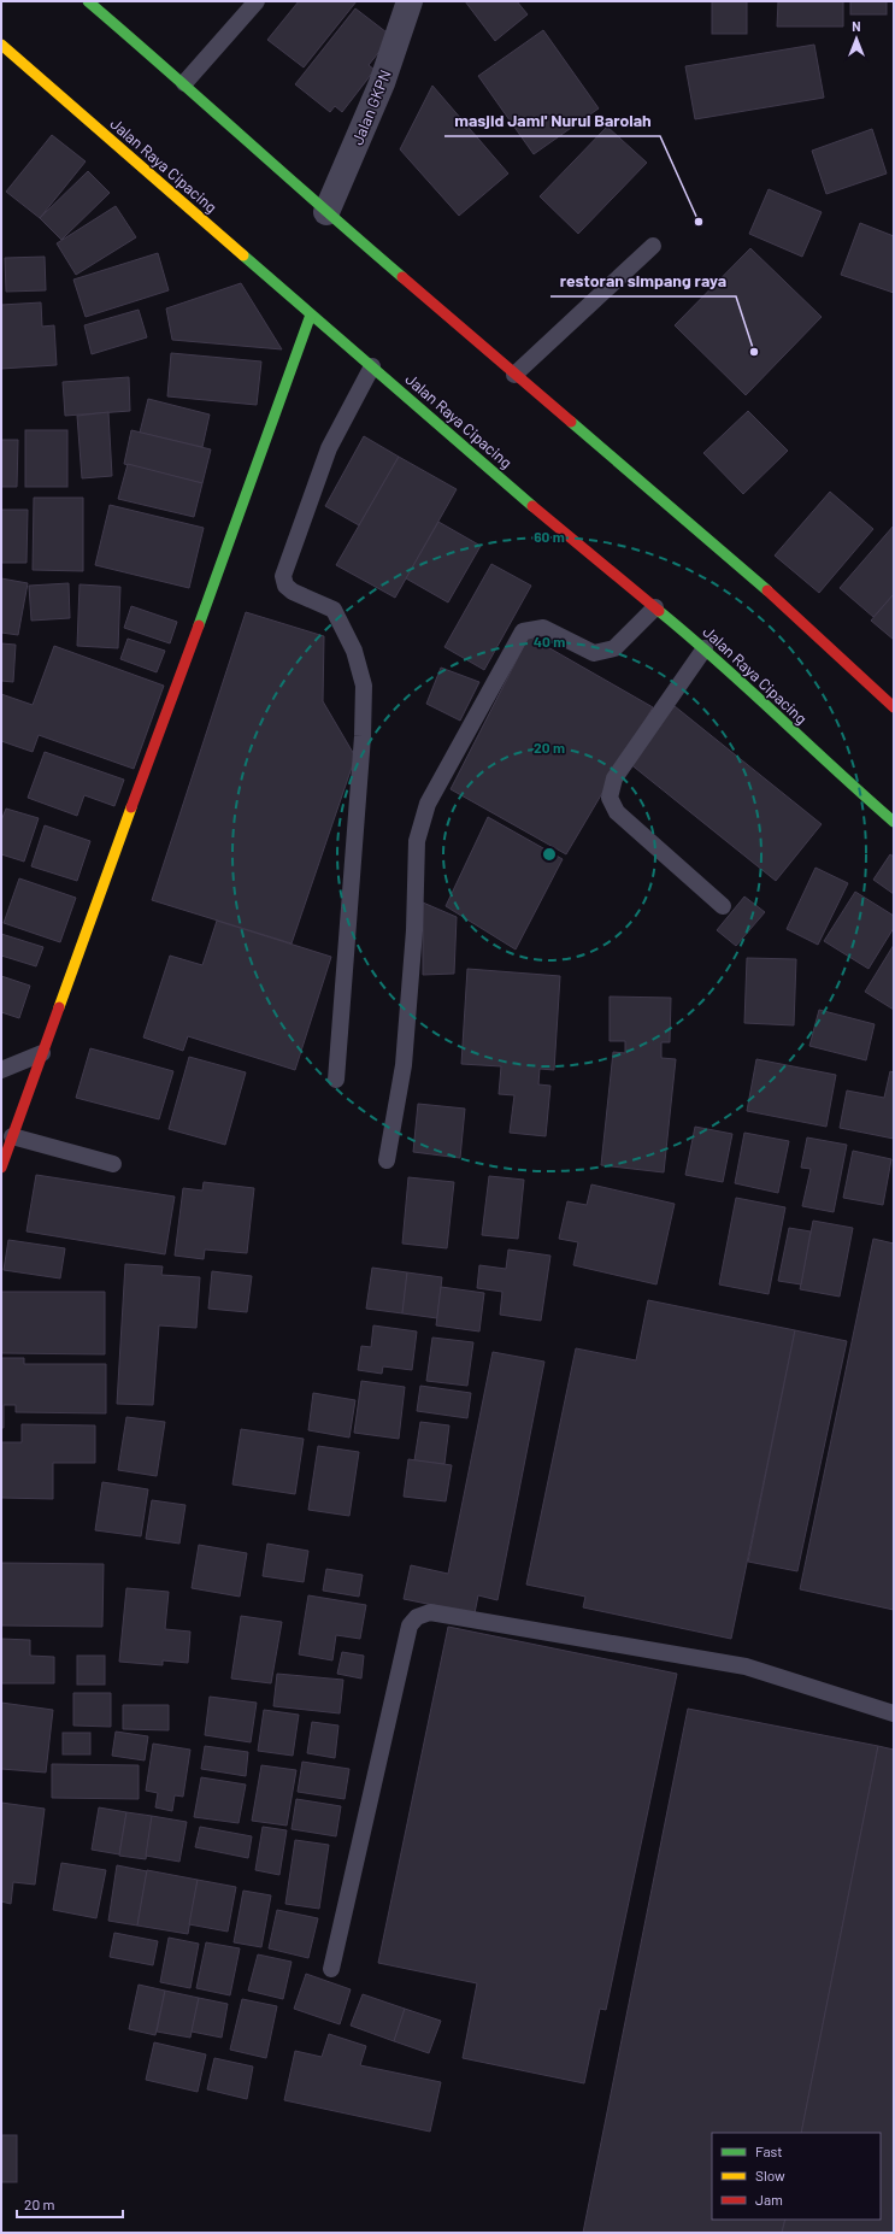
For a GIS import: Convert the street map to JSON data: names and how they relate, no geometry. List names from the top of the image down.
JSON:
{
  "streets": {
    "main road": ["Jalan Raya Cipacing"],
    "street": ["Jalan GKPN"]
  },
  "places": ["masjid Jami' Nurul Barolah", "restoran simpang raya"],
  "legend": ["Fast", "Slow", "Jam"],
  "scale_bar": "20 m",
  "north": "top",
  "rings": ["60 m", "40 m", "20 m"]
}
